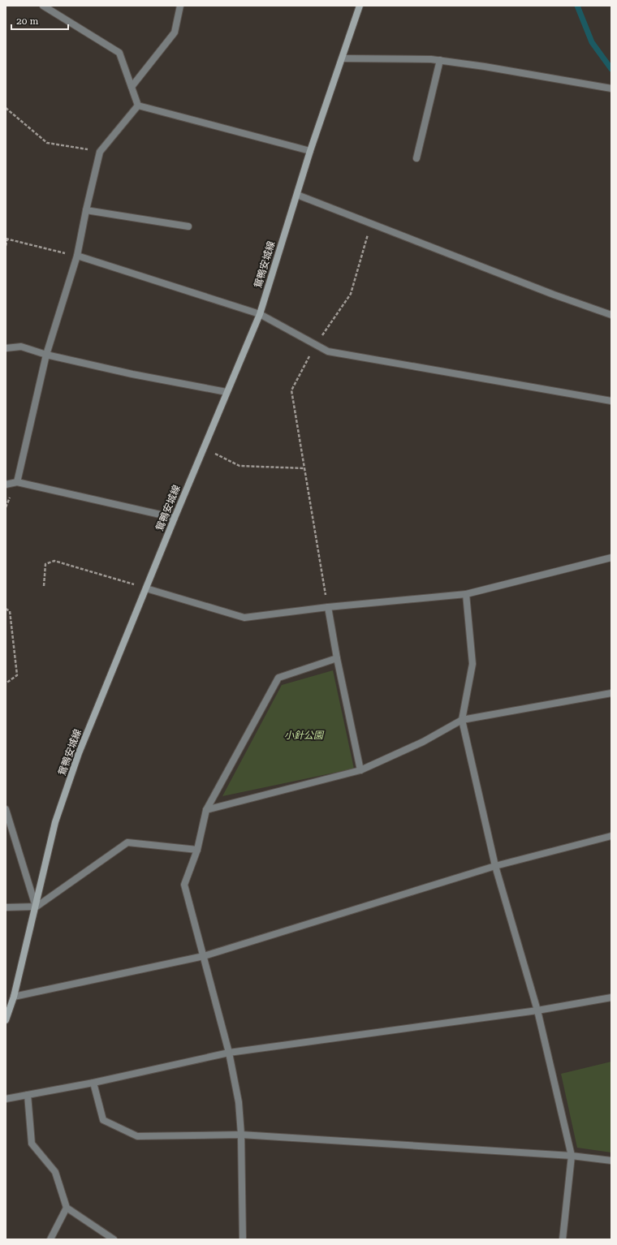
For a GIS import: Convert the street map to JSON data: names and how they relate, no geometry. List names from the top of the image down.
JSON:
{
  "streets": {
    "main road": ["鴛鴨安城線"]
  },
  "parks": ["小針公園"],
  "scale_bar": "20 m"
}
